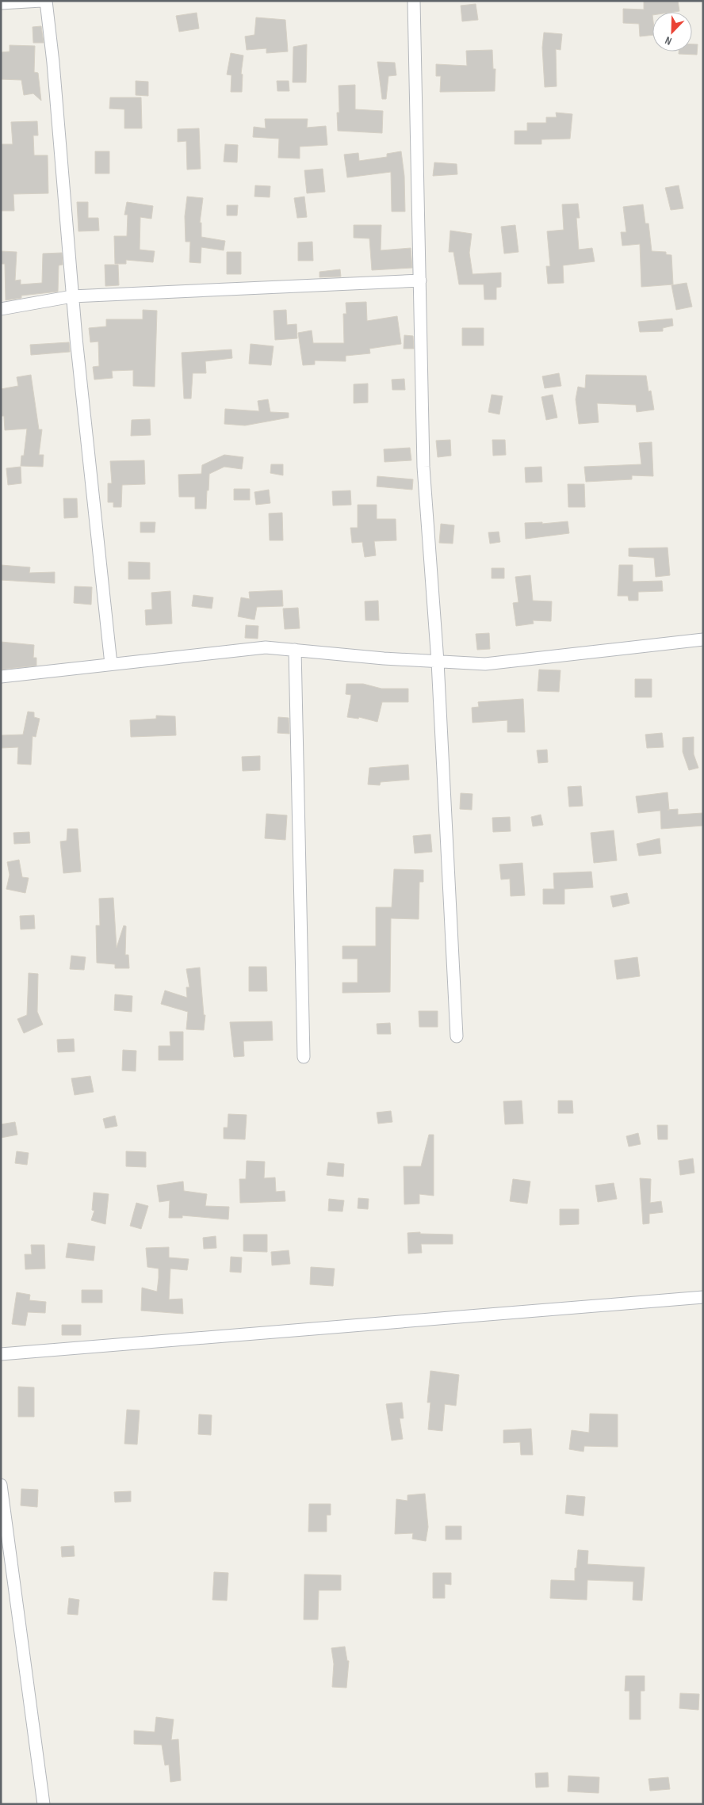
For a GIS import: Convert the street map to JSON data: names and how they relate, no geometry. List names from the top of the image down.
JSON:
{
  "north": "bottom left"
}
